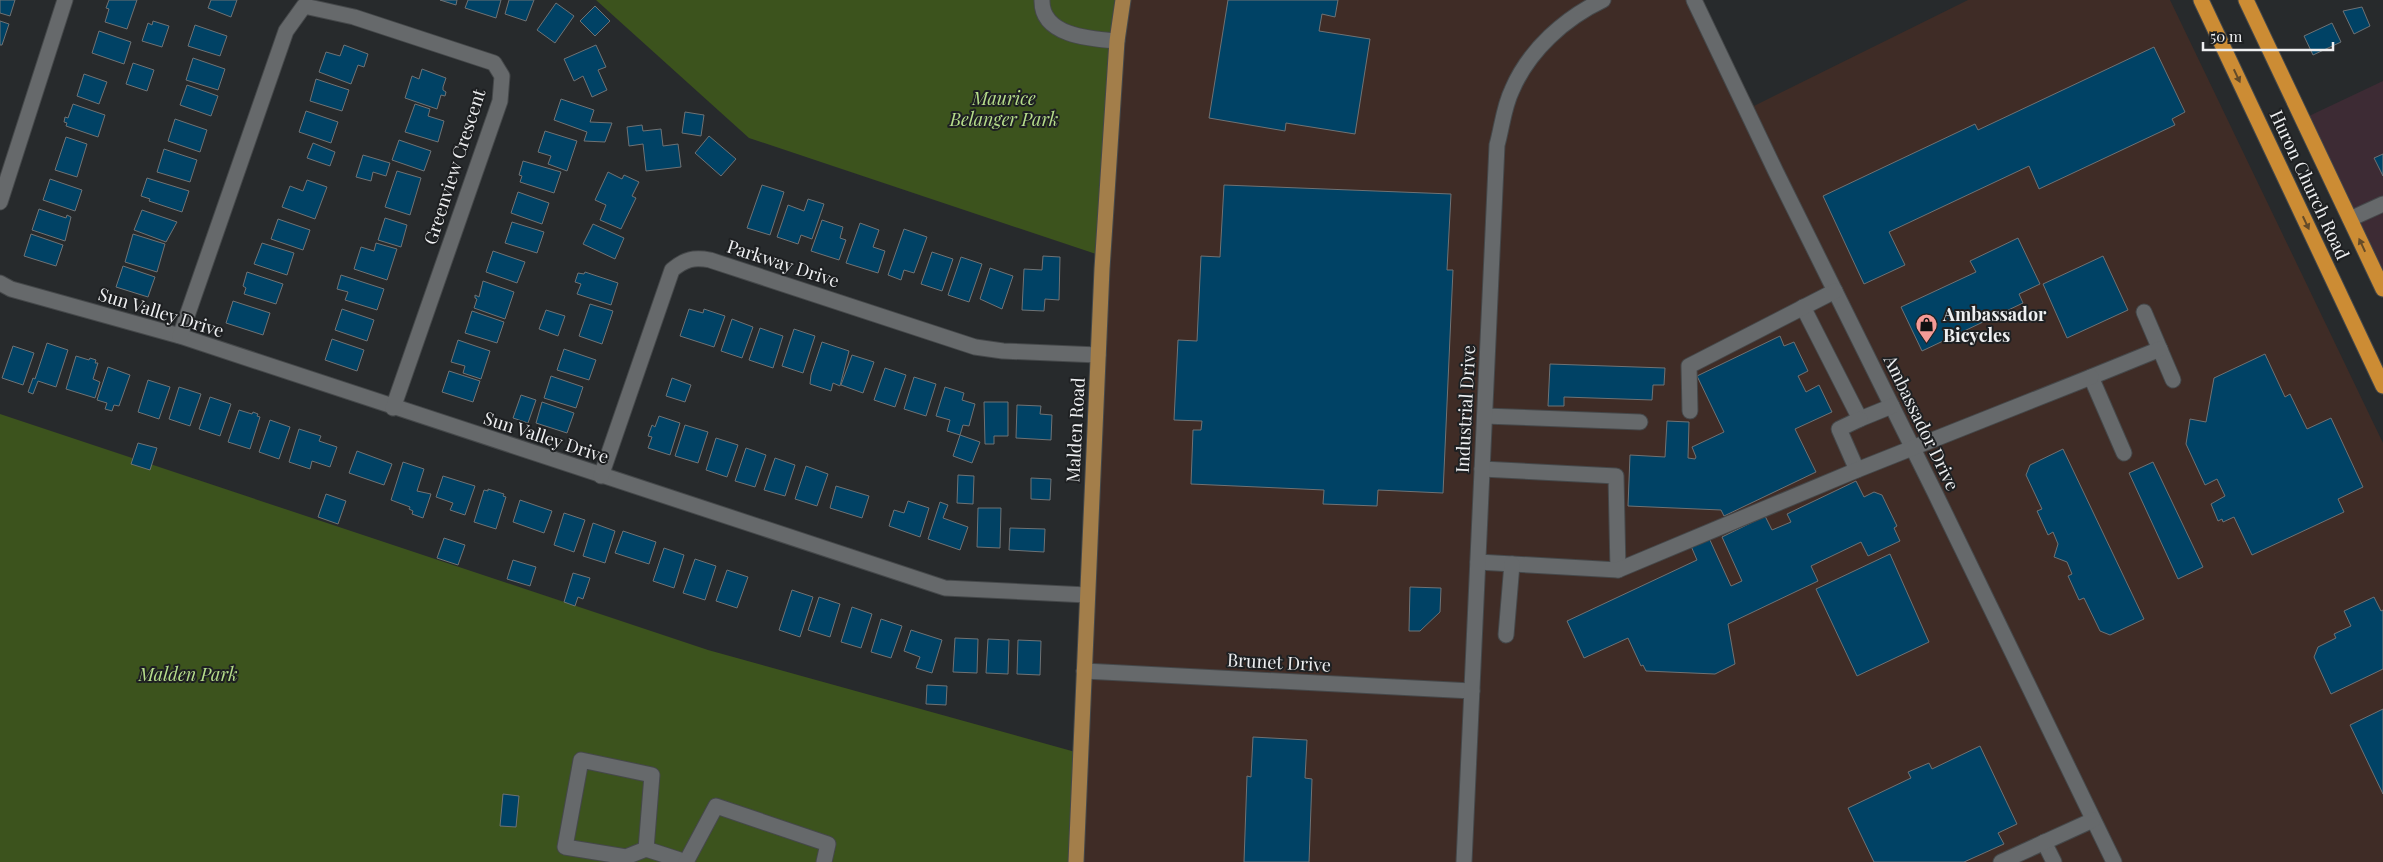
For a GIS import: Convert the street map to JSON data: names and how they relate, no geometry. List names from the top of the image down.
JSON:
{
  "streets": {
    "highway": ["Huron Church Road"],
    "main road": ["Malden Road"],
    "street": [
      "Greenview Crescent",
      "Parkway Drive",
      "Sun Valley Drive",
      "Industrial Drive",
      "Ambassador Drive",
      "Brunet Drive"
    ]
  },
  "crossings": [
    ["Greenview Crescent", "Sun Valley Drive"],
    ["Parkway Drive", "Sun Valley Drive"],
    ["Parkway Drive", "Malden Road"],
    ["Sun Valley Drive", "Malden Road"],
    ["Industrial Drive", "Brunet Drive"],
    ["Malden Road", "Brunet Drive"]
  ],
  "parks": ["Maurice Belanger Park", "Malden Park"],
  "places": {
    "shop": ["Ambassador Bicycles"]
  },
  "scale_bar": "50 m"
}
